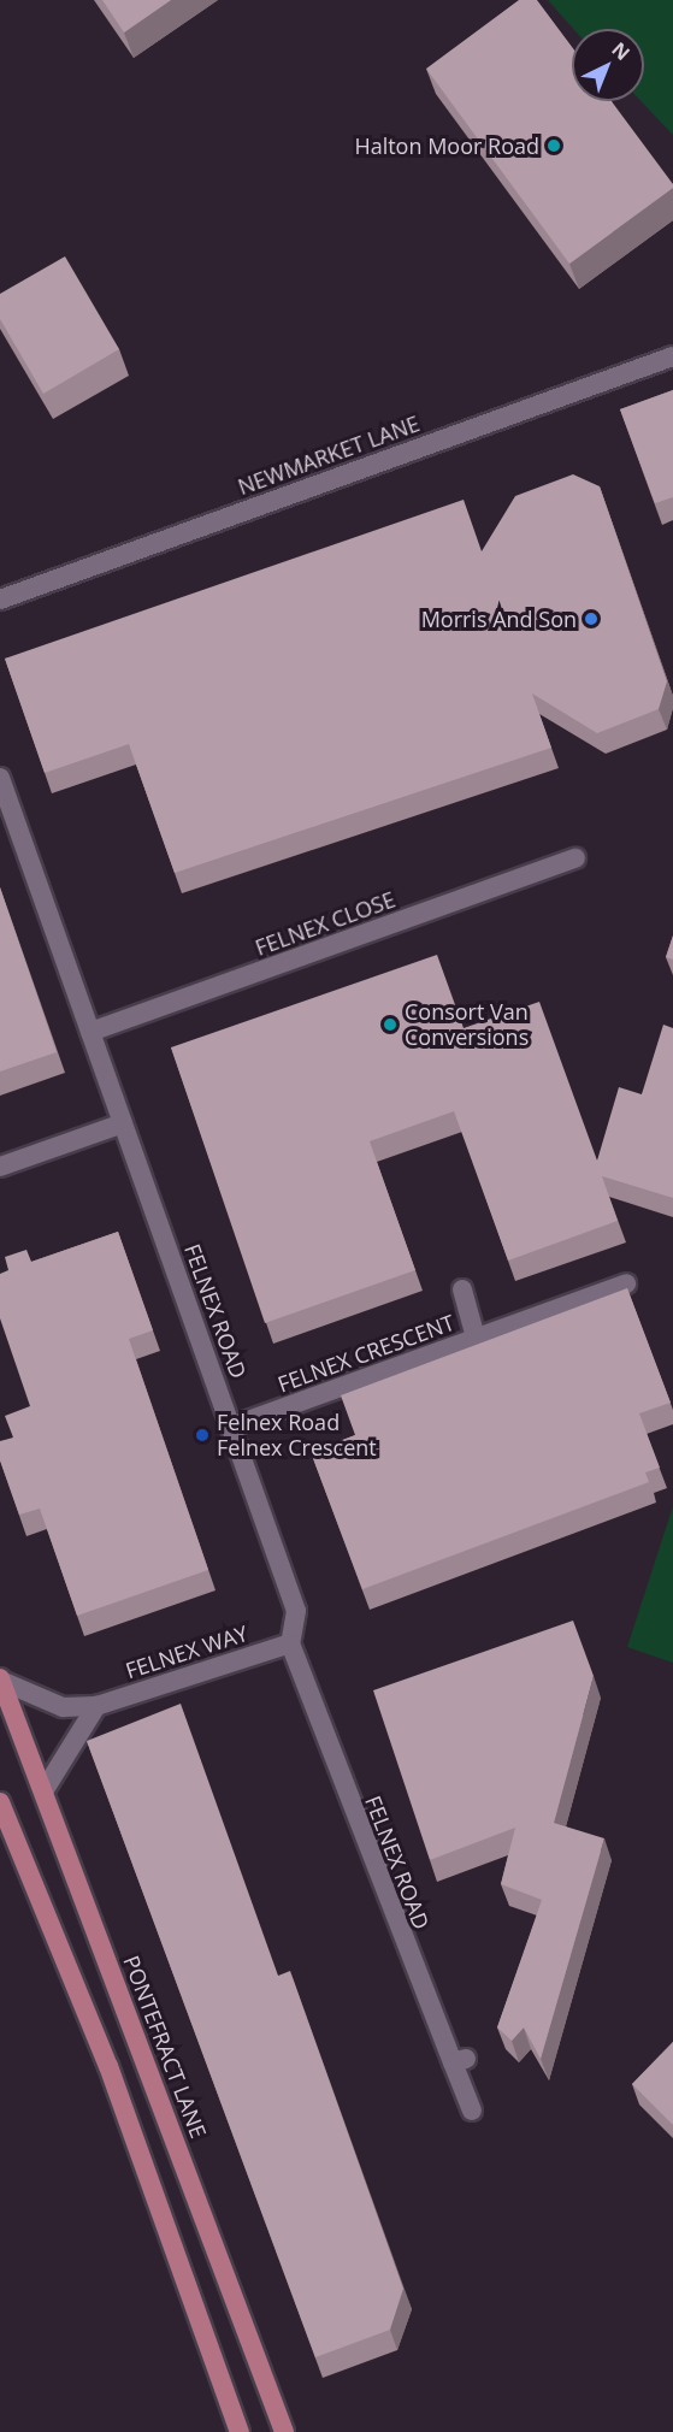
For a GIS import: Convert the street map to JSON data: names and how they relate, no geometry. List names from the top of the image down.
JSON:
{
  "streets": {
    "highway": ["PONTEFRACT LANE"],
    "street": [
      "NEWMARKET LANE",
      "FELNEX CLOSE",
      "FELNEX ROAD",
      "FELNEX CRESCENT",
      "FELNEX WAY"
    ]
  },
  "crossings": [
    ["FELNEX CLOSE", "FELNEX ROAD"],
    ["FELNEX ROAD", "FELNEX CRESCENT"],
    ["FELNEX ROAD", "FELNEX WAY"],
    ["FELNEX WAY", "PONTEFRACT LANE"]
  ],
  "places": [
    "Halton Moor Road",
    "Morris And Son",
    "Consort Van Conversions",
    "Felnex Road Felnex Crescent"
  ],
  "north": "top right"
}
